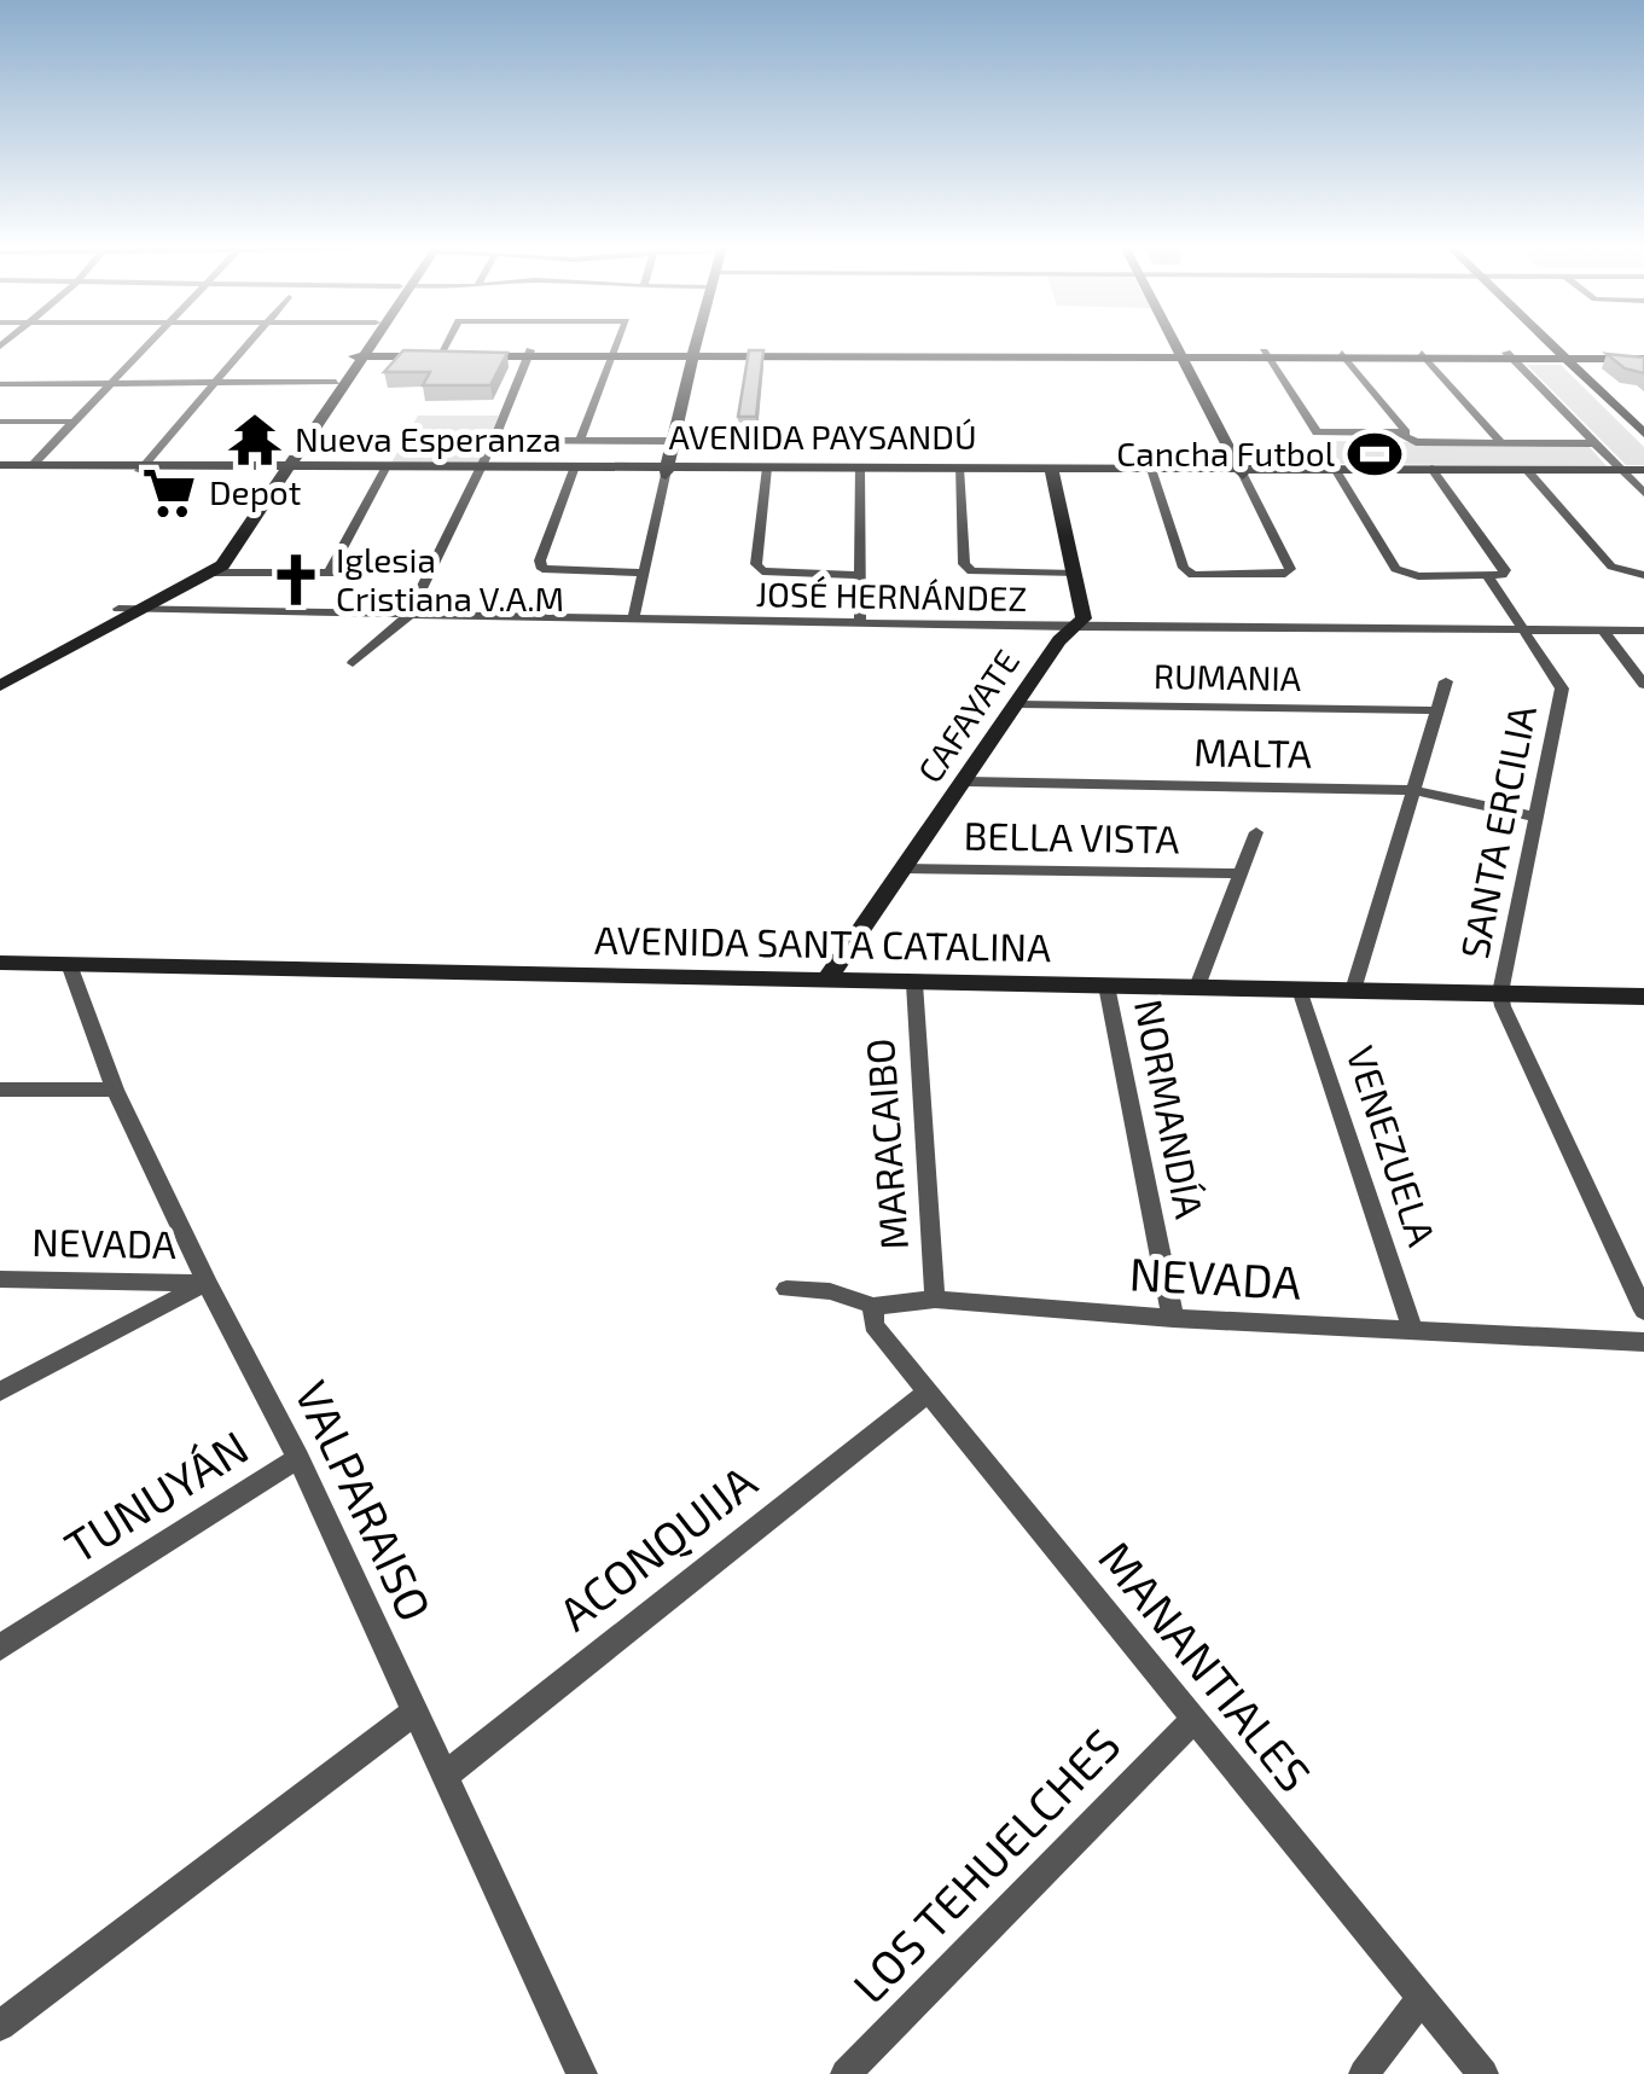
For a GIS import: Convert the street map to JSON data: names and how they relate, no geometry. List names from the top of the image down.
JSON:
{
  "streets": {
    "main road": ["AVENIDA PAYSANDÚ", "CAFAYATE", "AVENIDA SANTA CATALINA"],
    "street": [
      "JOSÉ HERNÁNDEZ",
      "RUMANIA",
      "MALTA",
      "SANTA ERCILIA",
      "BELLA VISTA",
      "NORMANDÍA",
      "MARACAIBO",
      "VENEZUELA",
      "NEVADA",
      "TUNUYÁN",
      "VALPARAISO",
      "ACONQUIJA",
      "MANANTIALES",
      "LOS TEHUELCHES"
    ]
  },
  "crossings": [
    ["AVENIDA PAYSANDÚ", "SANTA ERCILIA"],
    ["JOSÉ HERNÁNDEZ", "CAFAYATE"],
    ["JOSÉ HERNÁNDEZ", "SANTA ERCILIA"],
    ["RUMANIA", "CAFAYATE"],
    ["RUMANIA", "VENEZUELA"],
    ["CAFAYATE", "MALTA"],
    ["CAFAYATE", "BELLA VISTA"],
    ["CAFAYATE", "AVENIDA SANTA CATALINA"],
    ["MALTA", "SANTA ERCILIA"],
    ["MALTA", "VENEZUELA"],
    ["SANTA ERCILIA", "AVENIDA SANTA CATALINA"],
    ["AVENIDA SANTA CATALINA", "NORMANDÍA"],
    ["AVENIDA SANTA CATALINA", "MARACAIBO"],
    ["AVENIDA SANTA CATALINA", "VENEZUELA"],
    ["AVENIDA SANTA CATALINA", "VALPARAISO"],
    ["NORMANDÍA", "NEVADA"],
    ["MARACAIBO", "NEVADA"],
    ["VENEZUELA", "NEVADA"],
    ["NEVADA", "VALPARAISO"],
    ["NEVADA", "MANANTIALES"],
    ["TUNUYÁN", "VALPARAISO"],
    ["VALPARAISO", "ACONQUIJA"],
    ["ACONQUIJA", "MANANTIALES"],
    ["MANANTIALES", "LOS TEHUELCHES"]
  ],
  "places": {
    "temple": ["Nueva Esperanza"],
    "sports": ["Cancha Futbol"],
    "supermarket": ["Depot"],
    "church": ["Iglesia Cristiana V.A.M"]
  }
}
